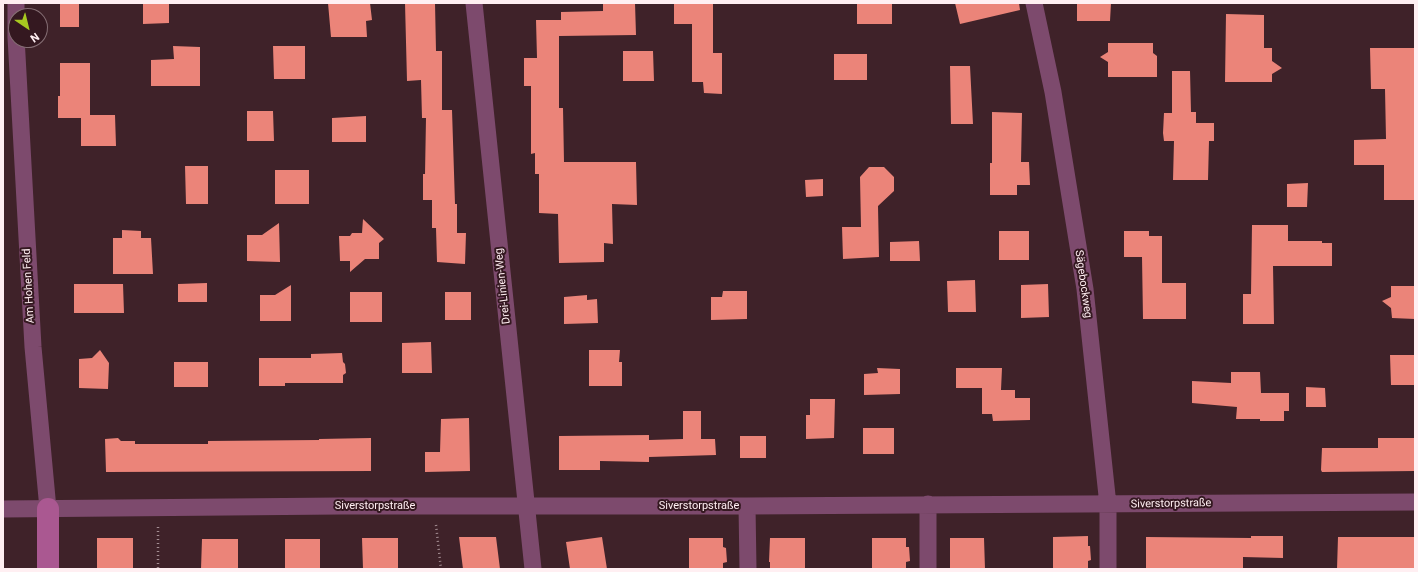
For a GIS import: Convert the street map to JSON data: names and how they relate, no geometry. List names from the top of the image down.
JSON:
{
  "streets": {
    "street": [
      "Sägebockweg",
      "Am Hohen Feld",
      "Drei-Linien-Weg",
      "Siverstorpstraße"
    ]
  },
  "crossings": [
    ["Sägebockweg", "Siverstorpstraße"],
    ["Am Hohen Feld", "Siverstorpstraße"],
    ["Drei-Linien-Weg", "Siverstorpstraße"]
  ],
  "north": "bottom right"
}
